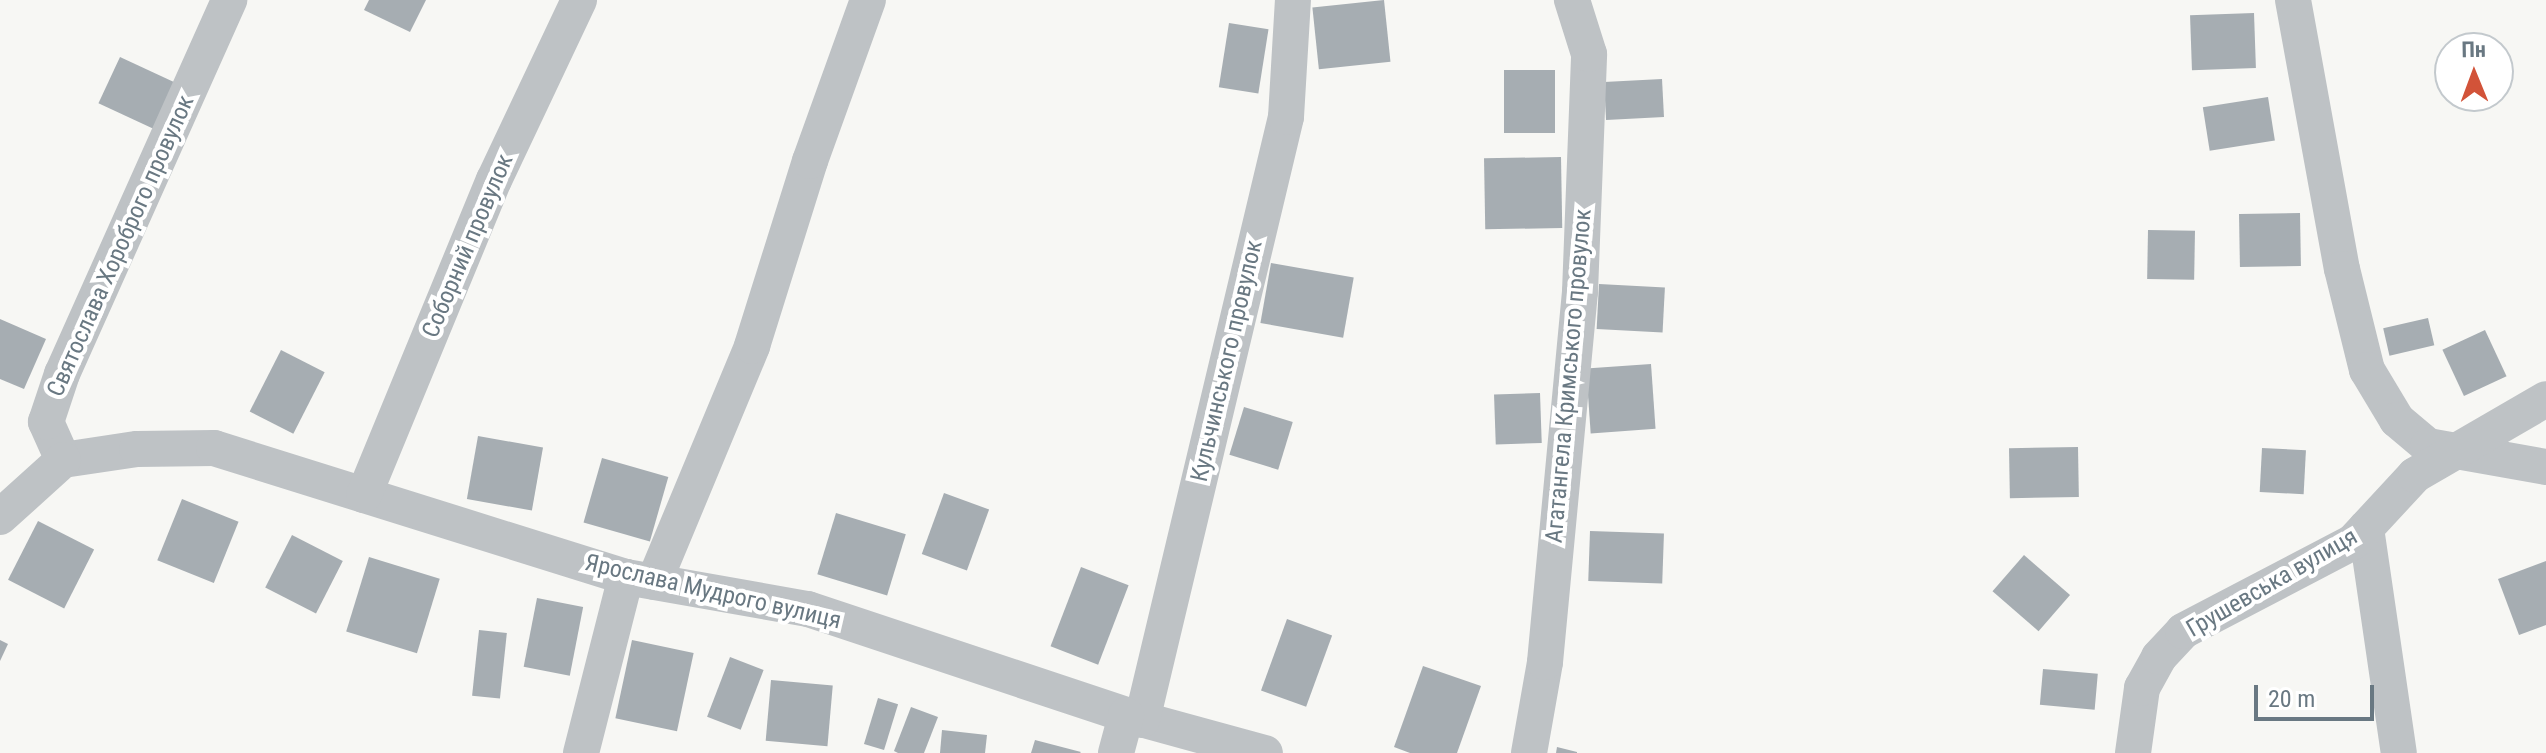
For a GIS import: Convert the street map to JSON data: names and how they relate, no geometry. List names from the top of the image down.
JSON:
{
  "streets": {
    "street": [
      "Святослава Хороброго провулок",
      "Соборний провулок",
      "Кульчинського провулок",
      "Агатангела Кримського провулок",
      "Грушевська вулиця",
      "Ярослава Мудрого вулиця"
    ]
  },
  "crossings": [
    ["Святослава Хороброго провулок", "Ярослава Мудрого вулиця"],
    ["Соборний провулок", "Ярослава Мудрого вулиця"],
    ["Кульчинського провулок", "Ярослава Мудрого вулиця"]
  ],
  "scale_bar": "20 m",
  "north": "top"
}
